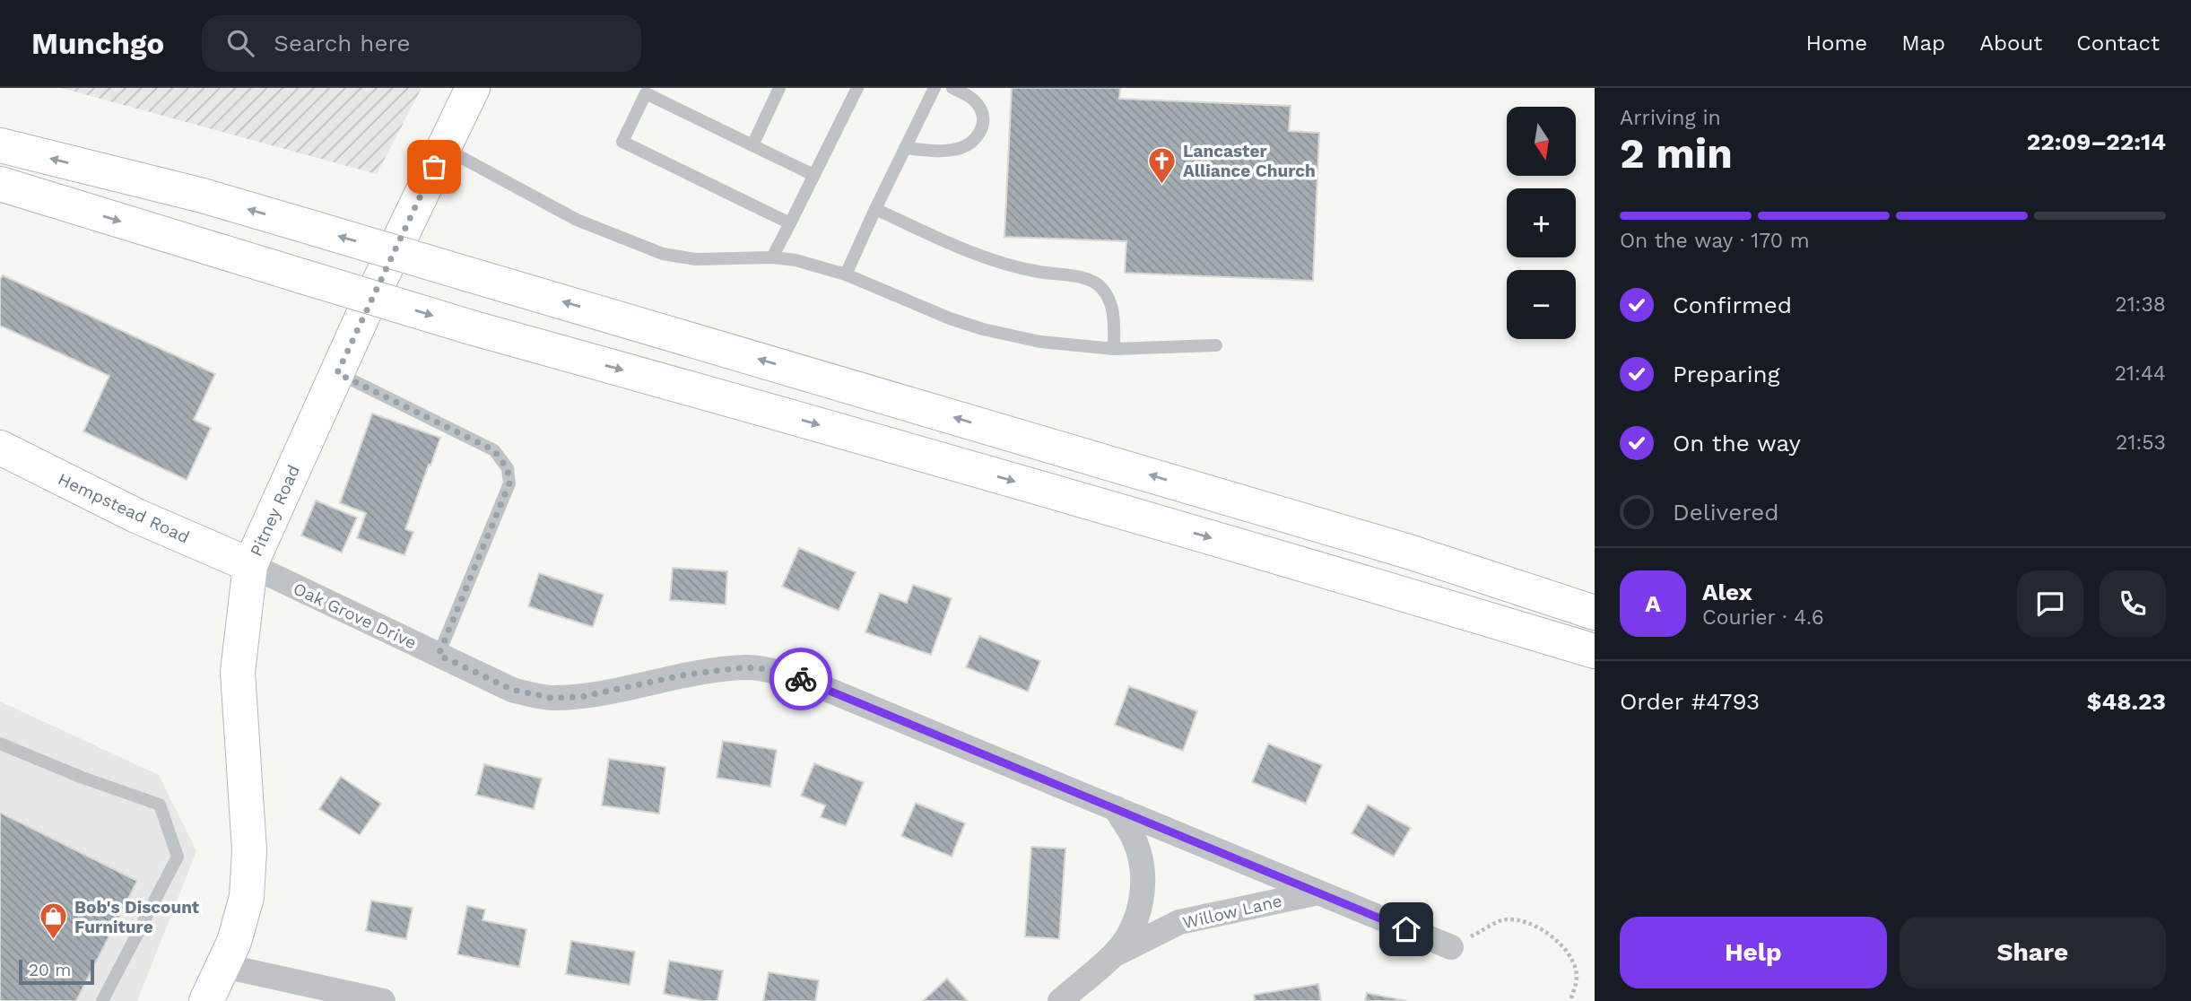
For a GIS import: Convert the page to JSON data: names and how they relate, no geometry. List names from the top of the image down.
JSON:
{
  "streets": {
    "main road": ["Hempstead Road", "Pitney Road"],
    "street": ["Oak Grove Drive", "Willow Lane"]
  },
  "crossings": [
    ["Hempstead Road", "Pitney Road"],
    ["Hempstead Road", "Oak Grove Drive"],
    ["Pitney Road", "Oak Grove Drive"],
    ["Oak Grove Drive", "Willow Lane"]
  ],
  "places": {
    "church": ["Lancaster Alliance Church"],
    "shop": ["Bob's Discount Furniture"]
  },
  "scale_bar": "20 m",
  "north": "bottom",
  "page": {
    "header": "Munchgo",
    "search": "Search here",
    "nav": [
      "Home",
      "Map",
      "About",
      "Contact"
    ],
    "heading": ["2 min", "Arriving in", "22:09–22:14"],
    "panel": [
      "Alex",
      "Courier · 4.6",
      "Order #4793",
      "$48.23"
    ],
    "map_buttons": ["+", "−"],
    "bar": "On the way · 170 m",
    "list": [
      ["Confirmed", "21:38"],
      ["Preparing", "21:44"],
      ["On the way", "21:53"],
      "Delivered"
    ],
    "round": "A",
    "buttons": ["Help", "Share"],
    "scale": "20 m"
  }
}
